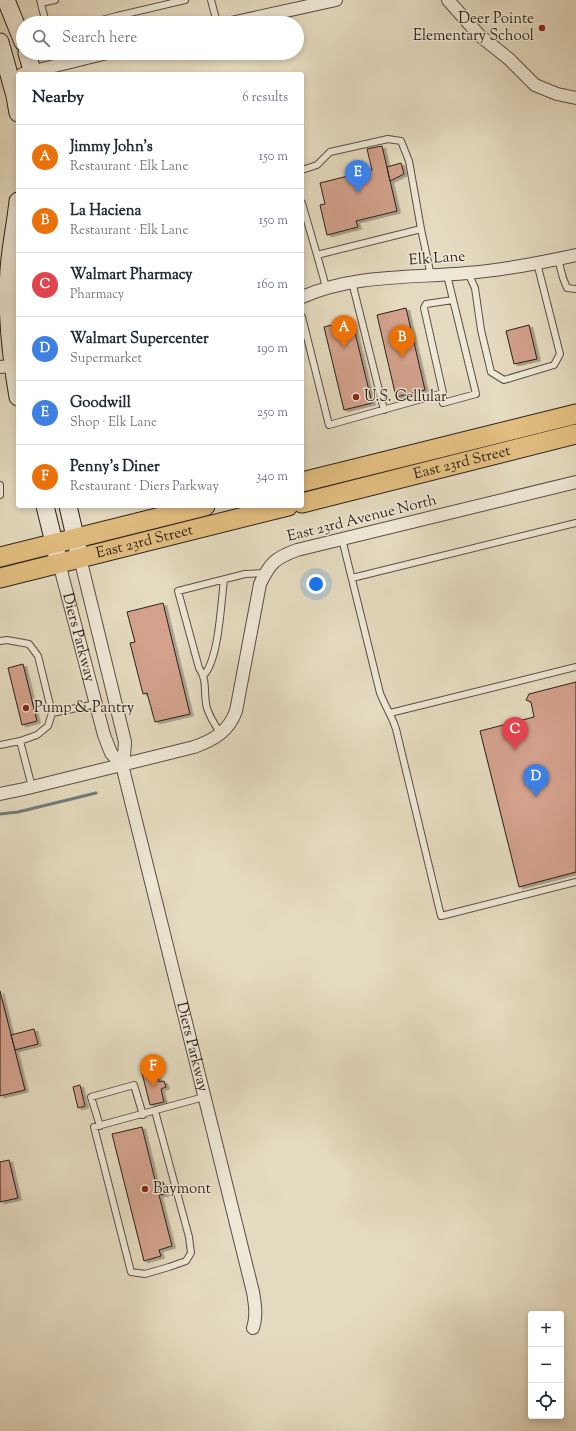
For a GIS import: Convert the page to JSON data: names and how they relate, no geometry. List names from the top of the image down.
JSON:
{
  "streets": {
    "main road": ["East 23rd Street", "Diers Parkway"],
    "street": ["Elk Lane", "East 23rd Avenue North"]
  },
  "crossings": [
    ["East 23rd Street", "Diers Parkway"],
    ["East 23rd Avenue North", "Diers Parkway"]
  ],
  "places": [
    "Deer Pointe Elementary School",
    "U.S. Cellular",
    "Pump & Pantry",
    "Baymont"
  ],
  "page": {
    "search": "Search here",
    "heading": ["Nearby", "6 results"],
    "list": [
      {
        "mark": "A",
        "name": "Jimmy John's",
        "note": "Restaurant · Elk Lane",
        "value": "150 m"
      },
      {
        "mark": "B",
        "name": "La Haciena",
        "note": "Restaurant · Elk Lane",
        "value": "150 m"
      },
      {
        "mark": "C",
        "name": "Walmart Pharmacy",
        "note": "Pharmacy",
        "value": "160 m"
      },
      {
        "mark": "D",
        "name": "Walmart Supercenter",
        "note": "Supermarket",
        "value": "190 m"
      },
      {
        "mark": "E",
        "name": "Goodwill",
        "note": "Shop · Elk Lane",
        "value": "250 m"
      },
      {
        "mark": "F",
        "name": "Penny's Diner",
        "note": "Restaurant · Diers Parkway",
        "value": "340 m"
      }
    ],
    "pins": [
      "E",
      "A",
      "B",
      "C",
      "D",
      "F"
    ],
    "map_buttons": ["+", "−"]
  }
}
